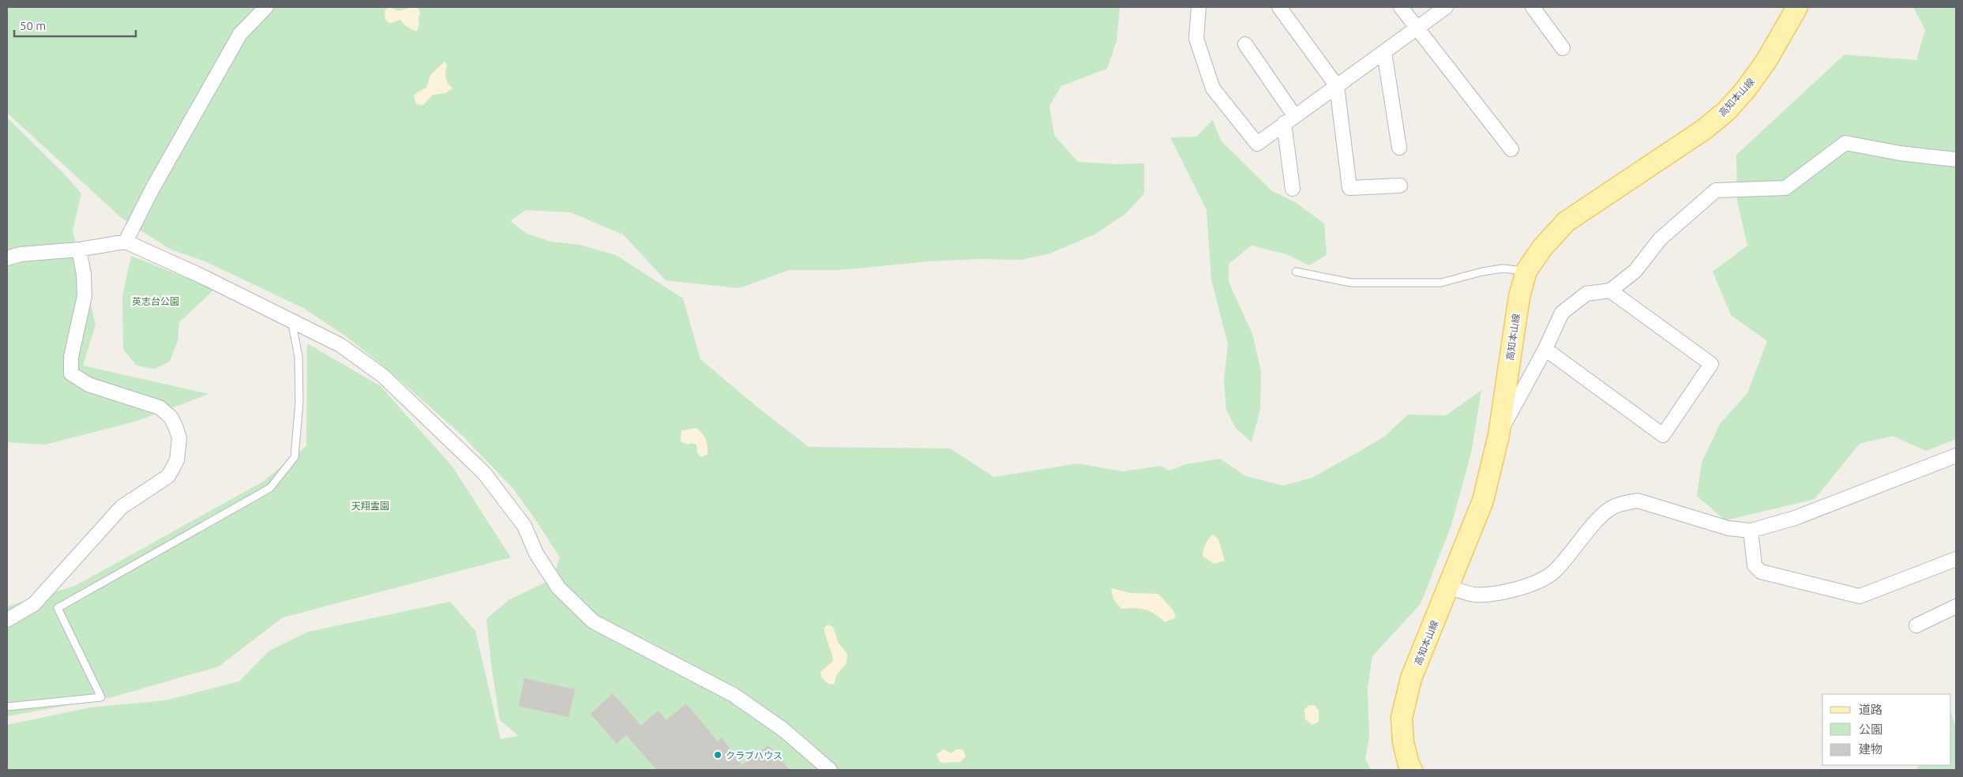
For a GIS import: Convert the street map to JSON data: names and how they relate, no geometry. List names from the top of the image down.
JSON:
{
  "streets": {
    "main road": ["高知本山線"]
  },
  "parks": ["英志台公園", "天翔霊園"],
  "places": ["クラブハウス"],
  "legend": ["道路", "公園", "建物"],
  "scale_bar": "50 m"
}
